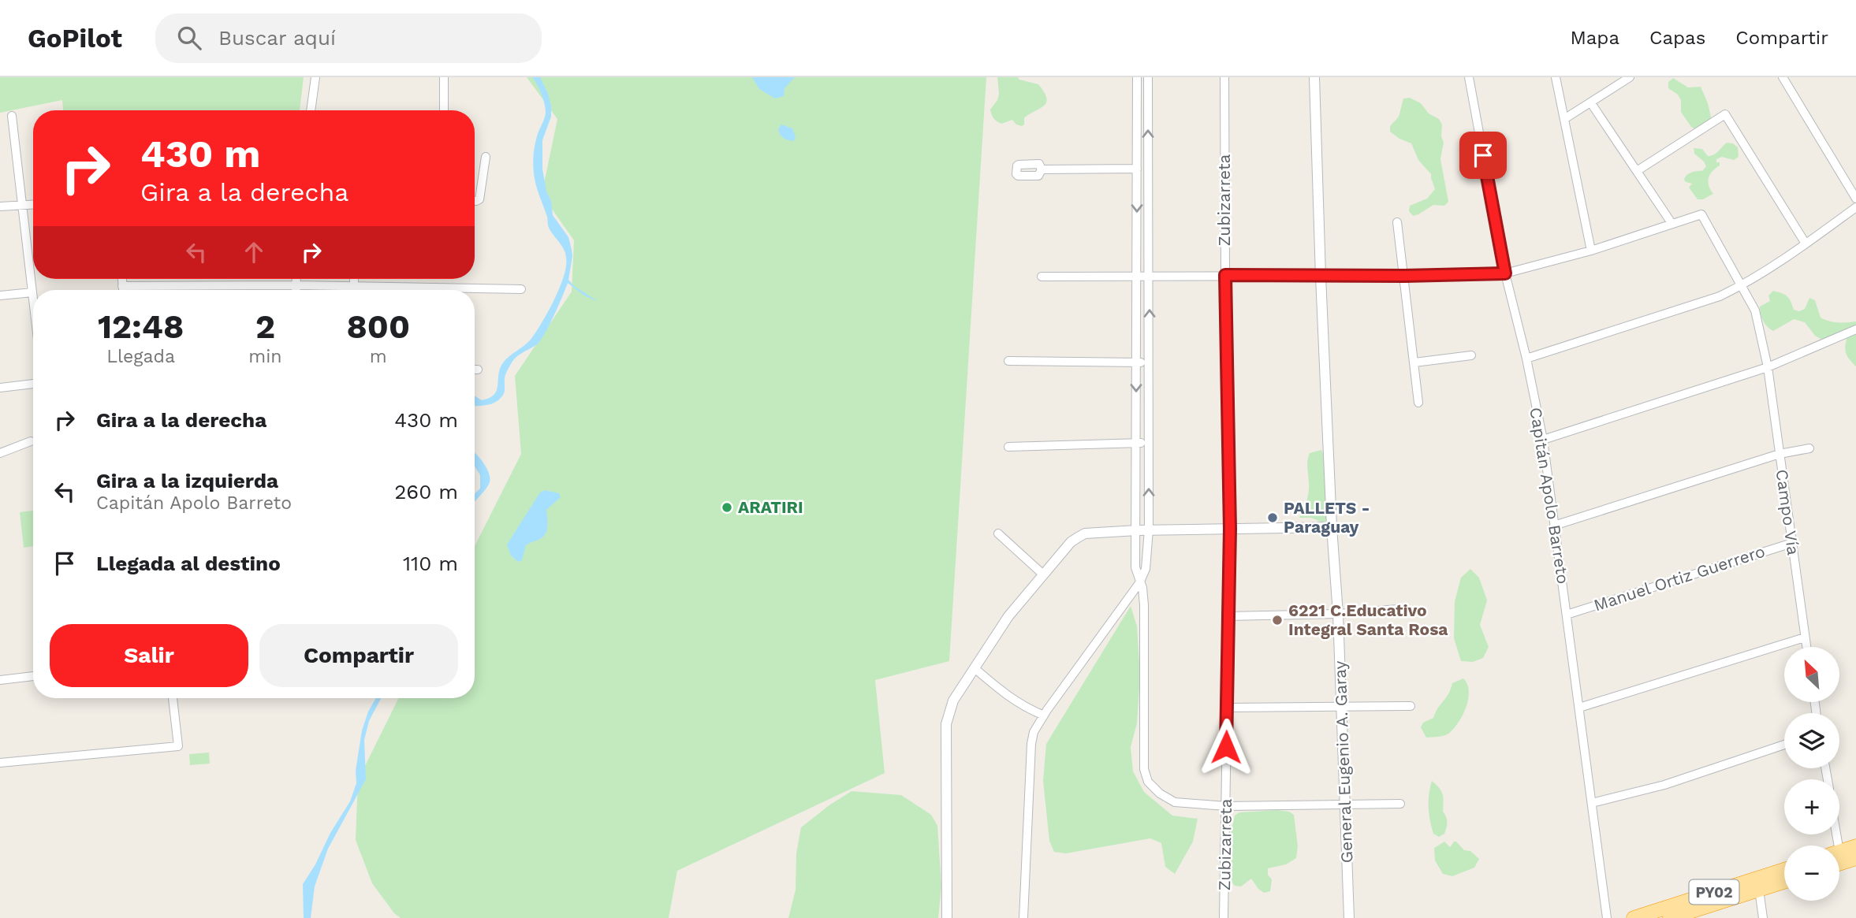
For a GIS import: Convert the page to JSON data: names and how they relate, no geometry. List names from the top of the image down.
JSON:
{
  "streets": {
    "highway": ["PY02"],
    "street": [
      "Zubizarreta",
      "Capitán Apolo Barreto",
      "Campo Vía",
      "Manuel Ortiz Guerrero",
      "General Eugenio A. Garay"
    ]
  },
  "crossings": [
    ["Capitán Apolo Barreto", "Manuel Ortiz Guerrero"],
    ["Campo Vía", "Manuel Ortiz Guerrero"]
  ],
  "places": ["ARATIRI", "PALLETS - Paraguay", "6221 C.Educativo Integral Santa Rosa"],
  "north": "top left",
  "page": {
    "header": "GoPilot",
    "search": "Buscar aquí",
    "nav": ["Mapa", "Capas", "Compartir"],
    "turn": ["430 m", "Gira a la derecha"],
    "eta": [
      "12:48",
      "Llegada",
      "2",
      "min",
      "800",
      "m"
    ],
    "list": [
      {
        "name": "Gira a la derecha",
        "value": "430 m"
      },
      {
        "name": "Gira a la izquierda",
        "note": "Capitán Apolo Barreto",
        "value": "260 m"
      },
      {
        "name": "Llegada al destino",
        "value": "110 m"
      }
    ],
    "buttons": ["Salir", "Compartir"],
    "map_buttons": ["+", "−"]
  }
}
